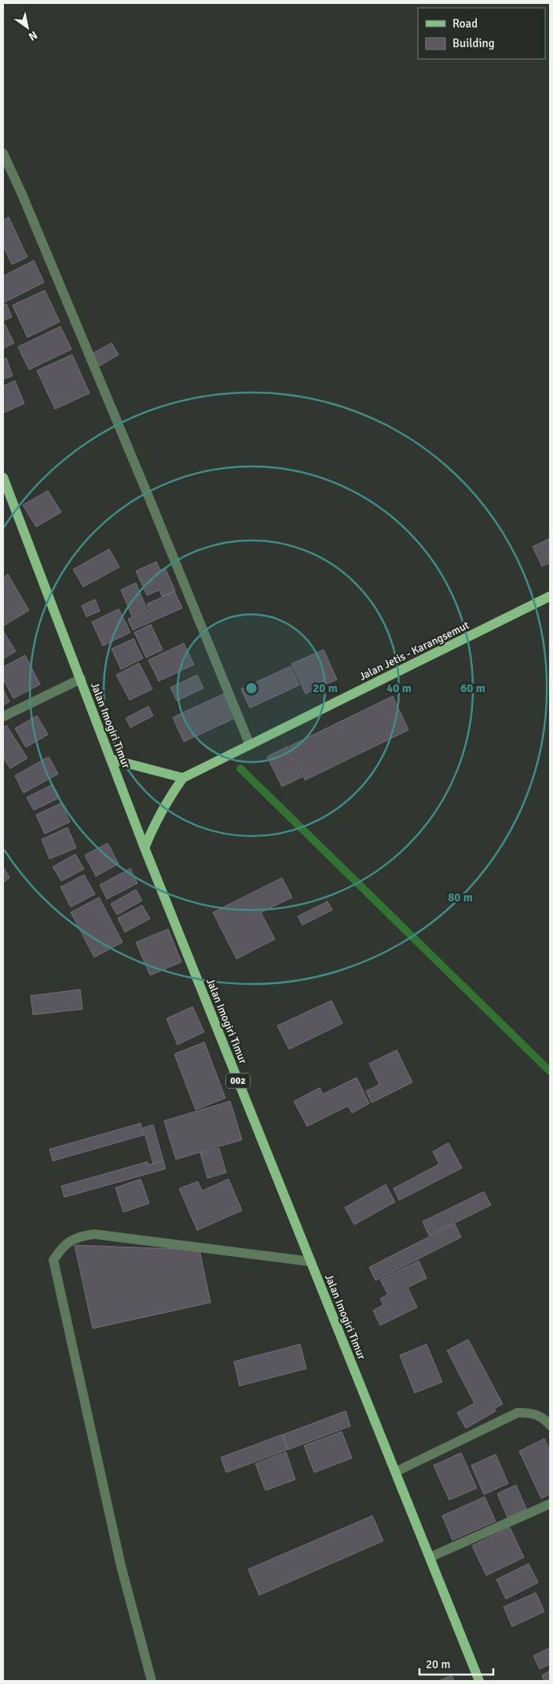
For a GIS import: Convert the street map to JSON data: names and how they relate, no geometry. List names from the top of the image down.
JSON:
{
  "streets": {
    "main road": ["Jalan Jetis - Karangsemut", "Jalan Imogiri Timur", "002"]
  },
  "legend": ["Road", "Building"],
  "scale_bar": "20 m",
  "north": "bottom right",
  "rings": [
    "20 m",
    "40 m",
    "60 m",
    "80 m"
  ]
}
